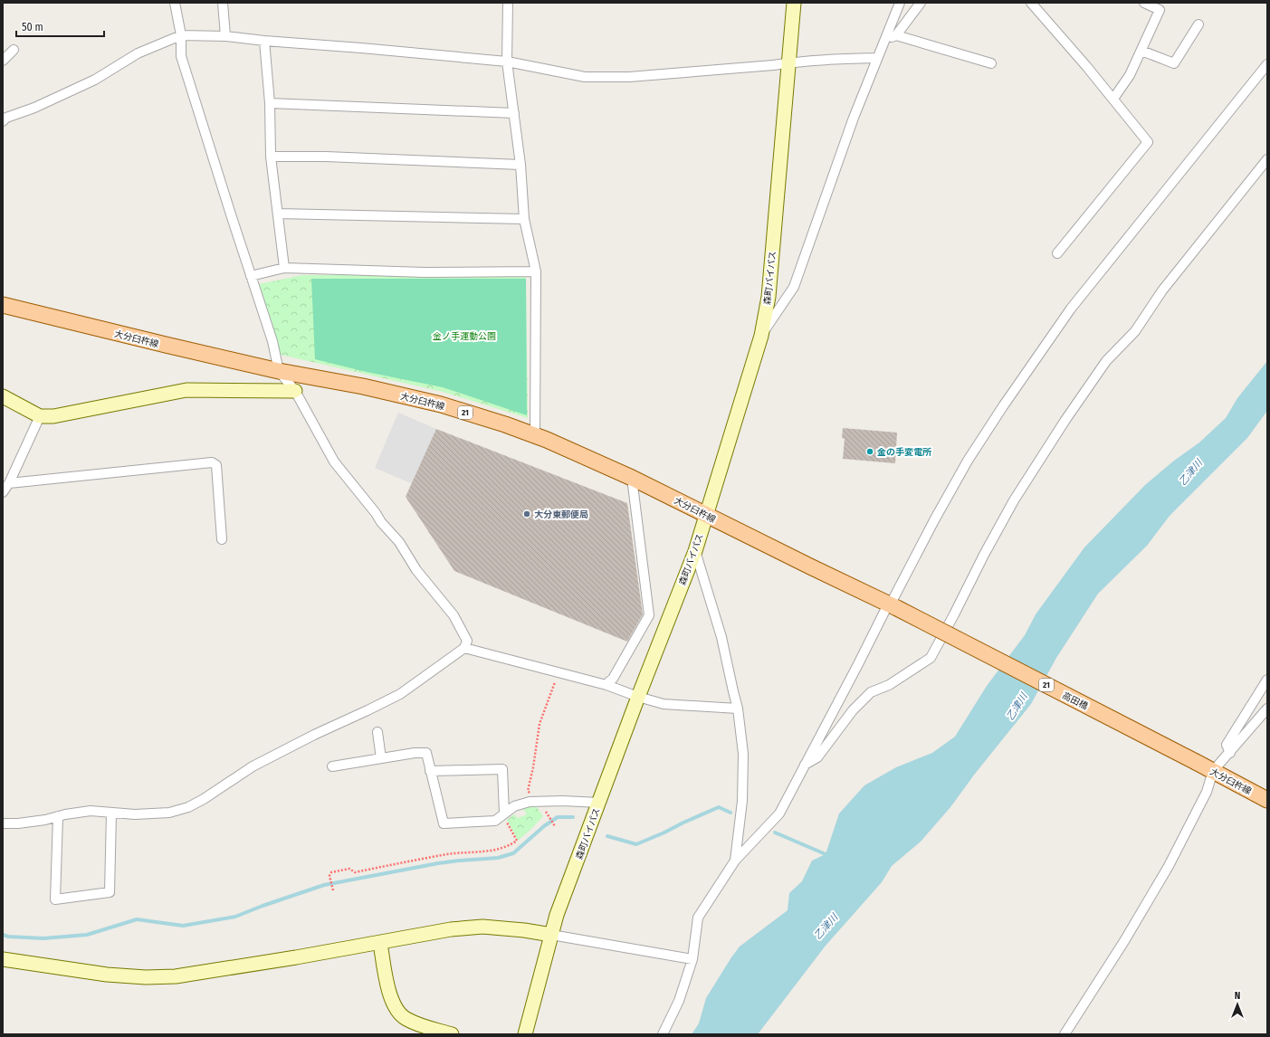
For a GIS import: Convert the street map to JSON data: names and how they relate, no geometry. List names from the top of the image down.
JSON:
{
  "streets": {
    "main road": [
      "森町バイパス",
      "大分臼杵線",
      "21",
      "高田橋"
    ]
  },
  "crossings": [
    ["森町バイパス", "大分臼杵線"],
    ["大分臼杵線", "高田橋"]
  ],
  "water": ["乙津川"],
  "parks": ["金ノ手運動公園"],
  "places": ["金の手変電所", "大分東郵便局"],
  "scale_bar": "50 m",
  "north": "top"
}
